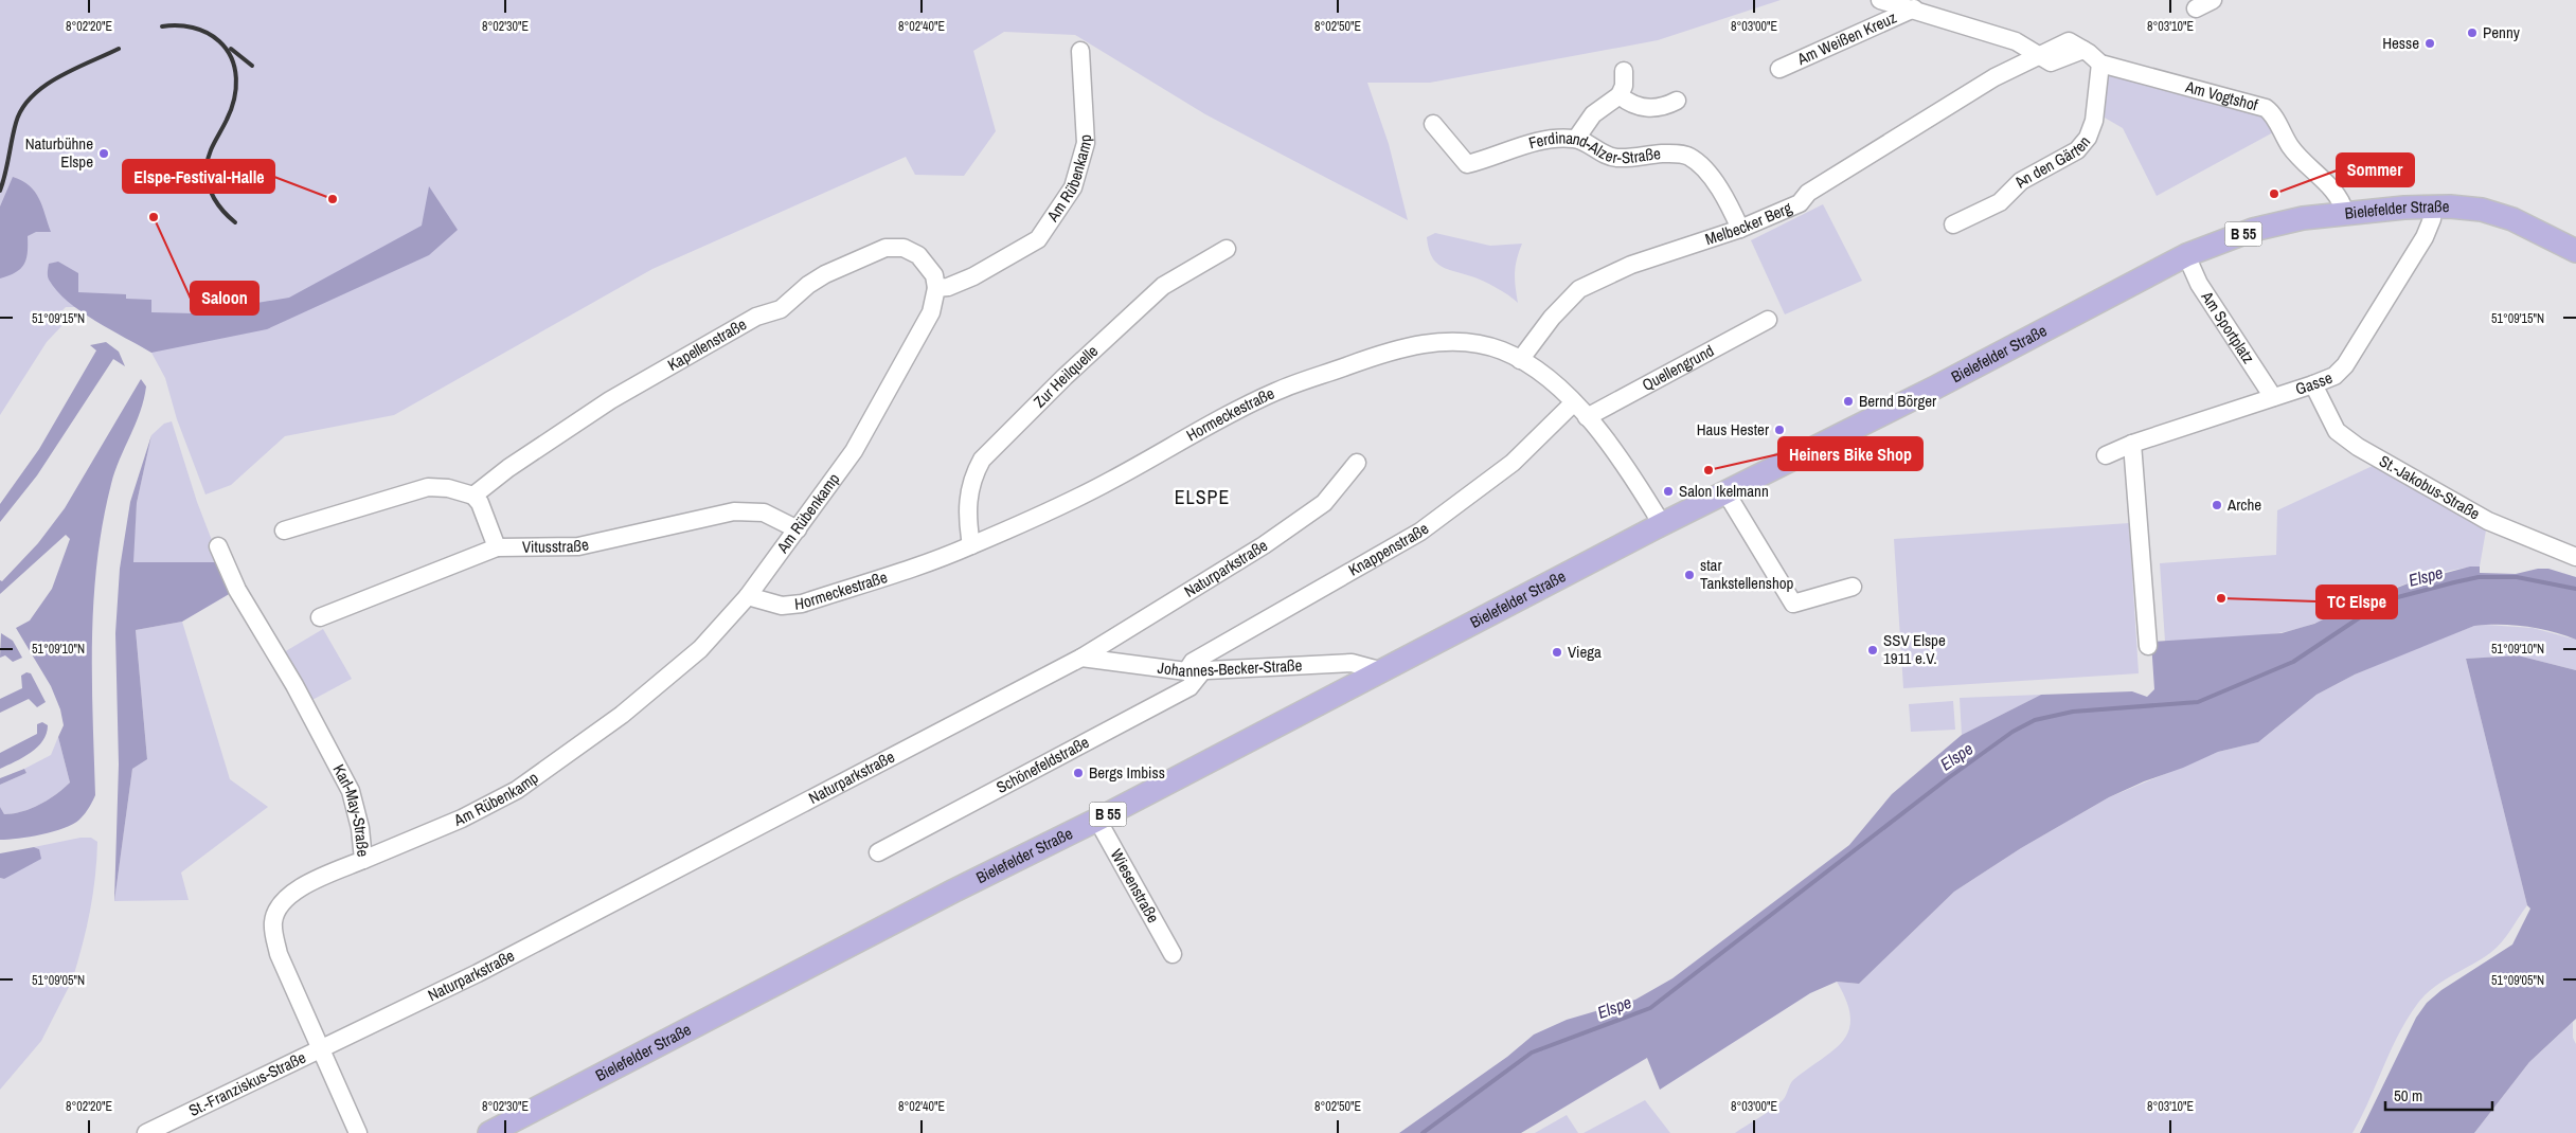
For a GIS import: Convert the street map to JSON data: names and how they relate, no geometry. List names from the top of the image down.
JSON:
{
  "streets": {
    "main road": ["Bielefelder Straße", "B 55"],
    "street": [
      "Am Weißen Kreuz",
      "Am Vogtshof",
      "Ferdinand-Alzer-Straße",
      "An den Gärten",
      "Am Rübenkamp",
      "Melbecker Berg",
      "Am Sportplatz",
      "Kapellenstraße",
      "Quellengrund",
      "Zur Heilquelle",
      "Gasse",
      "Hormeckestraße",
      "St.-Jakobus-Straße",
      "Vitusstraße",
      "Knappenstraße",
      "Naturparkstraße",
      "Johannes-Becker-Straße",
      "Schönefeldstraße",
      "Karl-May-Straße",
      "Wiesenstraße",
      "St.-Franziskus-Straße"
    ]
  },
  "crossings": [
    ["Am Vogtshof", "An den Gärten"],
    ["Am Vogtshof", "Bielefelder Straße"],
    ["Am Vogtshof", "Melbecker Berg"],
    ["Ferdinand-Alzer-Straße", "Melbecker Berg"],
    ["Am Rübenkamp", "Kapellenstraße"],
    ["Am Rübenkamp", "Hormeckestraße"],
    ["Am Rübenkamp", "Vitusstraße"],
    ["Am Rübenkamp", "Karl-May-Straße"],
    ["Bielefelder Straße", "Am Sportplatz"],
    ["Bielefelder Straße", "Gasse"],
    ["Bielefelder Straße", "Hormeckestraße"],
    ["Bielefelder Straße", "Johannes-Becker-Straße"],
    ["Bielefelder Straße", "Wiesenstraße"],
    ["Melbecker Berg", "Hormeckestraße"],
    ["Am Sportplatz", "Gasse"],
    ["Quellengrund", "Hormeckestraße"],
    ["Zur Heilquelle", "Hormeckestraße"],
    ["Gasse", "St.-Jakobus-Straße"],
    ["Hormeckestraße", "Knappenstraße"],
    ["Knappenstraße", "Johannes-Becker-Straße"],
    ["Knappenstraße", "Schönefeldstraße"],
    ["Naturparkstraße", "Johannes-Becker-Straße"],
    ["Naturparkstraße", "Karl-May-Straße"],
    ["Naturparkstraße", "St.-Franziskus-Straße"],
    ["Johannes-Becker-Straße", "Schönefeldstraße"],
    ["Karl-May-Straße", "St.-Franziskus-Straße"]
  ],
  "districts": ["ELSPE"],
  "water": ["Elspe"],
  "places": [
    "Penny",
    "Hesse",
    "Naturbühne Elspe",
    "Sommer",
    "Elspe-Festival-Halle",
    "Saloon",
    "Bernd Börger",
    "Haus Hester",
    "Heiners Bike Shop",
    "Salon Ikelmann",
    "Arche",
    "star Tankstellenshop",
    "TC Elspe",
    "SSV Elspe 1911 e.V.",
    "Viega",
    "Bergs Imbiss"
  ],
  "scale_bar": "50 m",
  "coordinates": [
    "8°02'20\"E",
    "8°02'30\"E",
    "8°02'40\"E",
    "8°02'50\"E",
    "8°03'00\"E",
    "8°03'10\"E",
    "51°09'15\"N",
    "51°09'10\"N",
    "51°09'05\"N"
  ]
}
